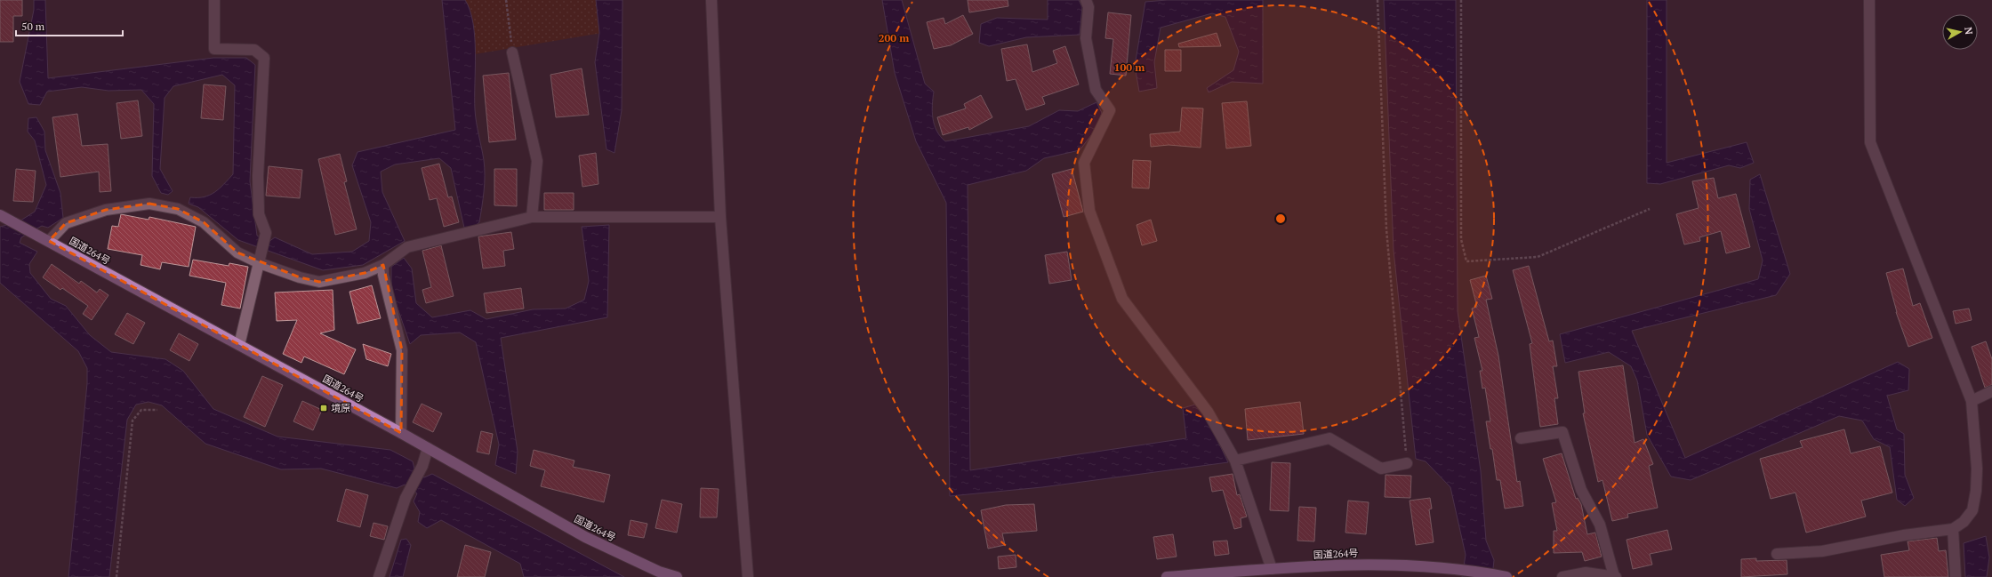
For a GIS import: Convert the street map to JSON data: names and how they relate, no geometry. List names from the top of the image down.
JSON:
{
  "streets": {
    "highway": ["国道264号"]
  },
  "places": {
    "transit": ["境原"]
  },
  "scale_bar": "50 m",
  "north": "right",
  "rings": ["200 m", "100 m"]
}
